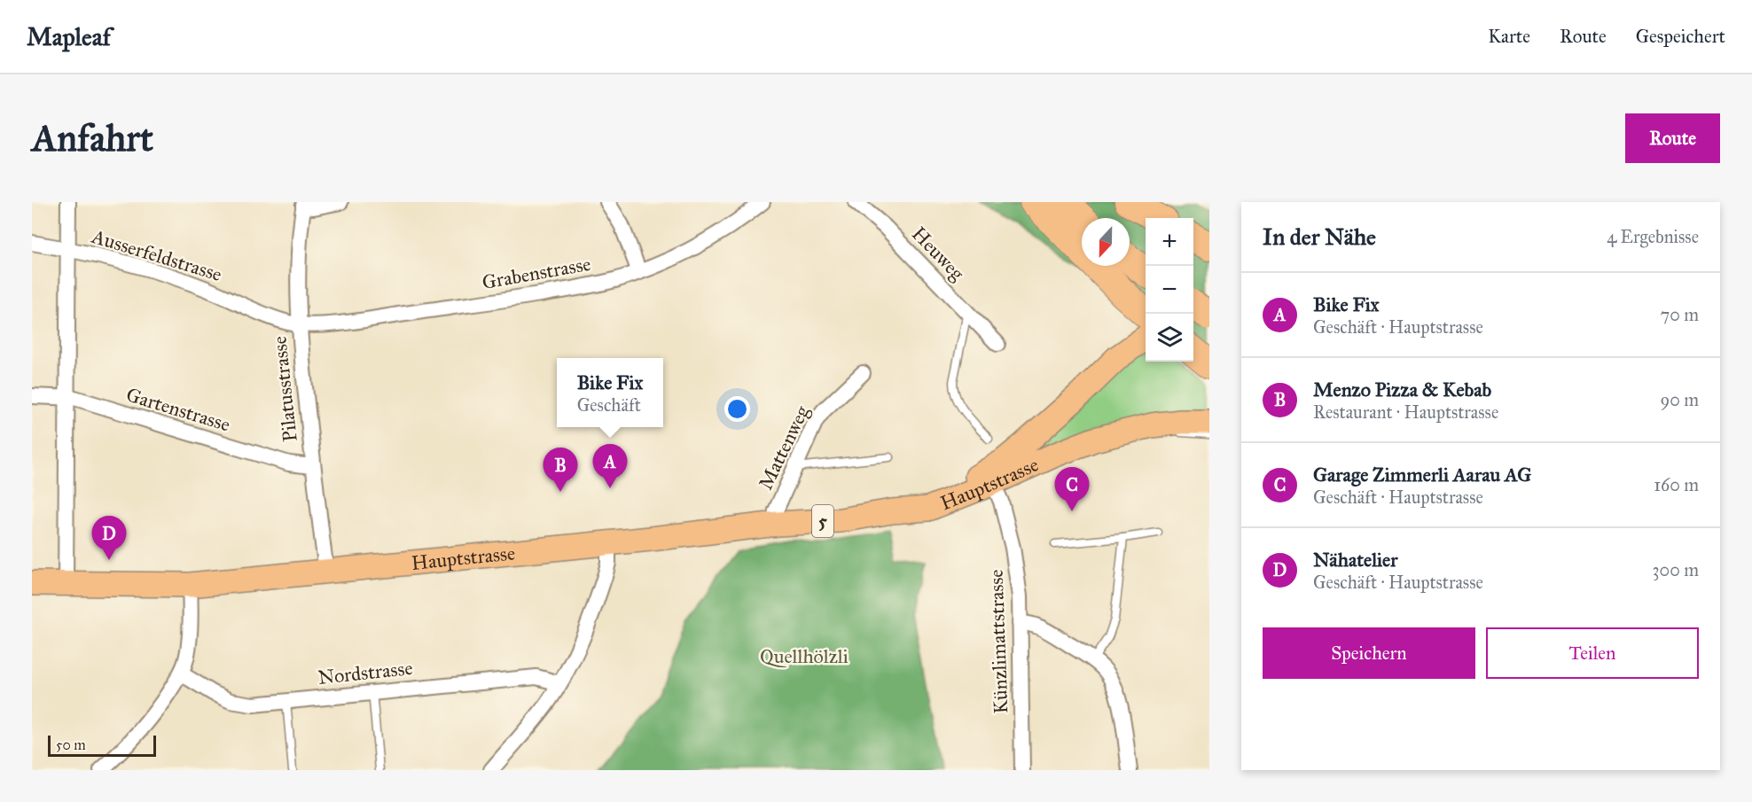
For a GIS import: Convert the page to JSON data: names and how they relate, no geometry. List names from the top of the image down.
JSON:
{
  "streets": {
    "main road": ["Hauptstrasse", "5"],
    "street": [
      "Heuweg",
      "Ausserfeldstrasse",
      "Grabenstrasse",
      "Pilatusstrasse",
      "Gartenstrasse",
      "Mattenweg",
      "Künzlimattstrasse",
      "Nordstrasse"
    ]
  },
  "crossings": [
    ["Ausserfeldstrasse", "Grabenstrasse"],
    ["Ausserfeldstrasse", "Pilatusstrasse"],
    ["Grabenstrasse", "Pilatusstrasse"],
    ["Pilatusstrasse", "Gartenstrasse"],
    ["Pilatusstrasse", "Hauptstrasse"],
    ["Mattenweg", "Hauptstrasse"],
    ["Hauptstrasse", "Künzlimattstrasse"]
  ],
  "parks": ["Quellhölzli"],
  "scale_bar": "50 m",
  "north": "bottom",
  "page": {
    "header": "Mapleaf",
    "nav": ["Karte", "Route", "Gespeichert"],
    "buttons": [
      "Route",
      ["Speichern", "Teilen"]
    ],
    "title": "Anfahrt",
    "heading": ["In der Nähe", "4 Ergebnisse"],
    "map_buttons": ["+", "−"],
    "list": [
      {
        "mark": "A",
        "name": "Bike Fix",
        "note": "Geschäft · Hauptstrasse",
        "value": "70 m"
      },
      {
        "mark": "B",
        "name": "Menzo Pizza & Kebab",
        "note": "Restaurant · Hauptstrasse",
        "value": "90 m"
      },
      {
        "mark": "C",
        "name": "Garage Zimmerli Aarau AG",
        "note": "Geschäft · Hauptstrasse",
        "value": "160 m"
      },
      {
        "mark": "D",
        "name": "Nähatelier",
        "note": "Geschäft · Hauptstrasse",
        "value": "300 m"
      }
    ],
    "popup": ["Bike Fix", "Geschäft"],
    "pins": [
      "A",
      "B",
      "C",
      "D"
    ],
    "scale": "50 m"
  }
}
